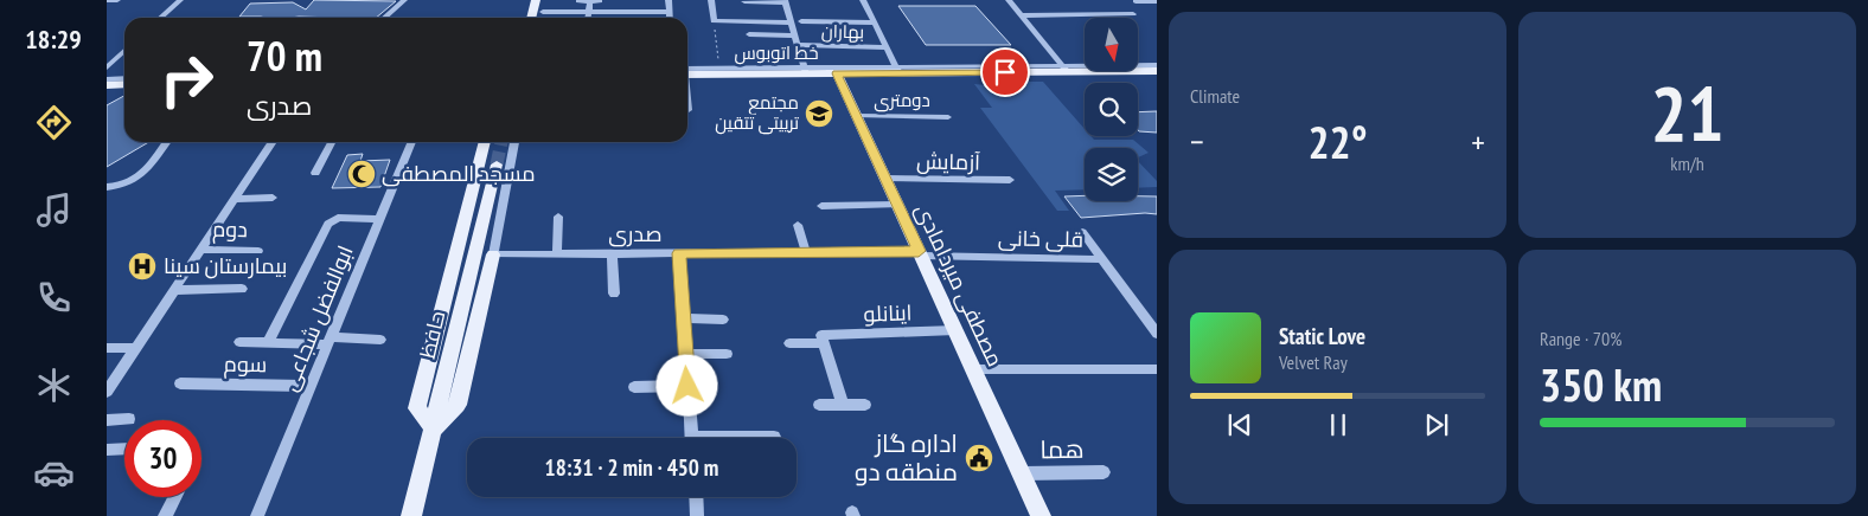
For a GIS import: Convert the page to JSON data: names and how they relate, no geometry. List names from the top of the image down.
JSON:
{
  "streets": {
    "main road": ["مصطفی میردامادی", "حافظ"],
    "street": [
      "بهاران",
      "خط اتوبوس",
      "دومتری",
      "آزمایش",
      "دوم",
      "صدری",
      "قلی خانی",
      "اینانلو",
      "ابوالفضل شجاعی",
      "سوم",
      "هما"
    ]
  },
  "crossings": [
    ["دومتری", "مصطفی میردامادی"],
    ["آزمایش", "مصطفی میردامادی"],
    ["صدری", "قلی خانی"],
    ["صدری", "مصطفی میردامادی"],
    ["قلی خانی", "مصطفی میردامادی"],
    ["مصطفی میردامادی", "اینانلو"],
    ["مصطفی میردامادی", "هما"],
    ["ابوالفضل شجاعی", "سوم"]
  ],
  "places": {
    "school or university": ["مجتمع ترییتی تتقین"],
    "mosque": ["مسجد المصطفی"],
    "hospital": ["بیمارستان سینا"],
    "public building": ["اداره گاز منطقه دو"]
  },
  "north": "bottom",
  "page": {
    "tabs": "18:29",
    "tile": [
      "Climate",
      ["21", "km/h"],
      ["Range · 70%", "350 km"]
    ],
    "turn": ["70 m", "صدری"],
    "heat": ["−", "22°", "+"],
    "song": ["Static Love", "Velvet Ray"],
    "limit": "30",
    "trip": "18:31 · 2 min · 450 m"
  }
}
